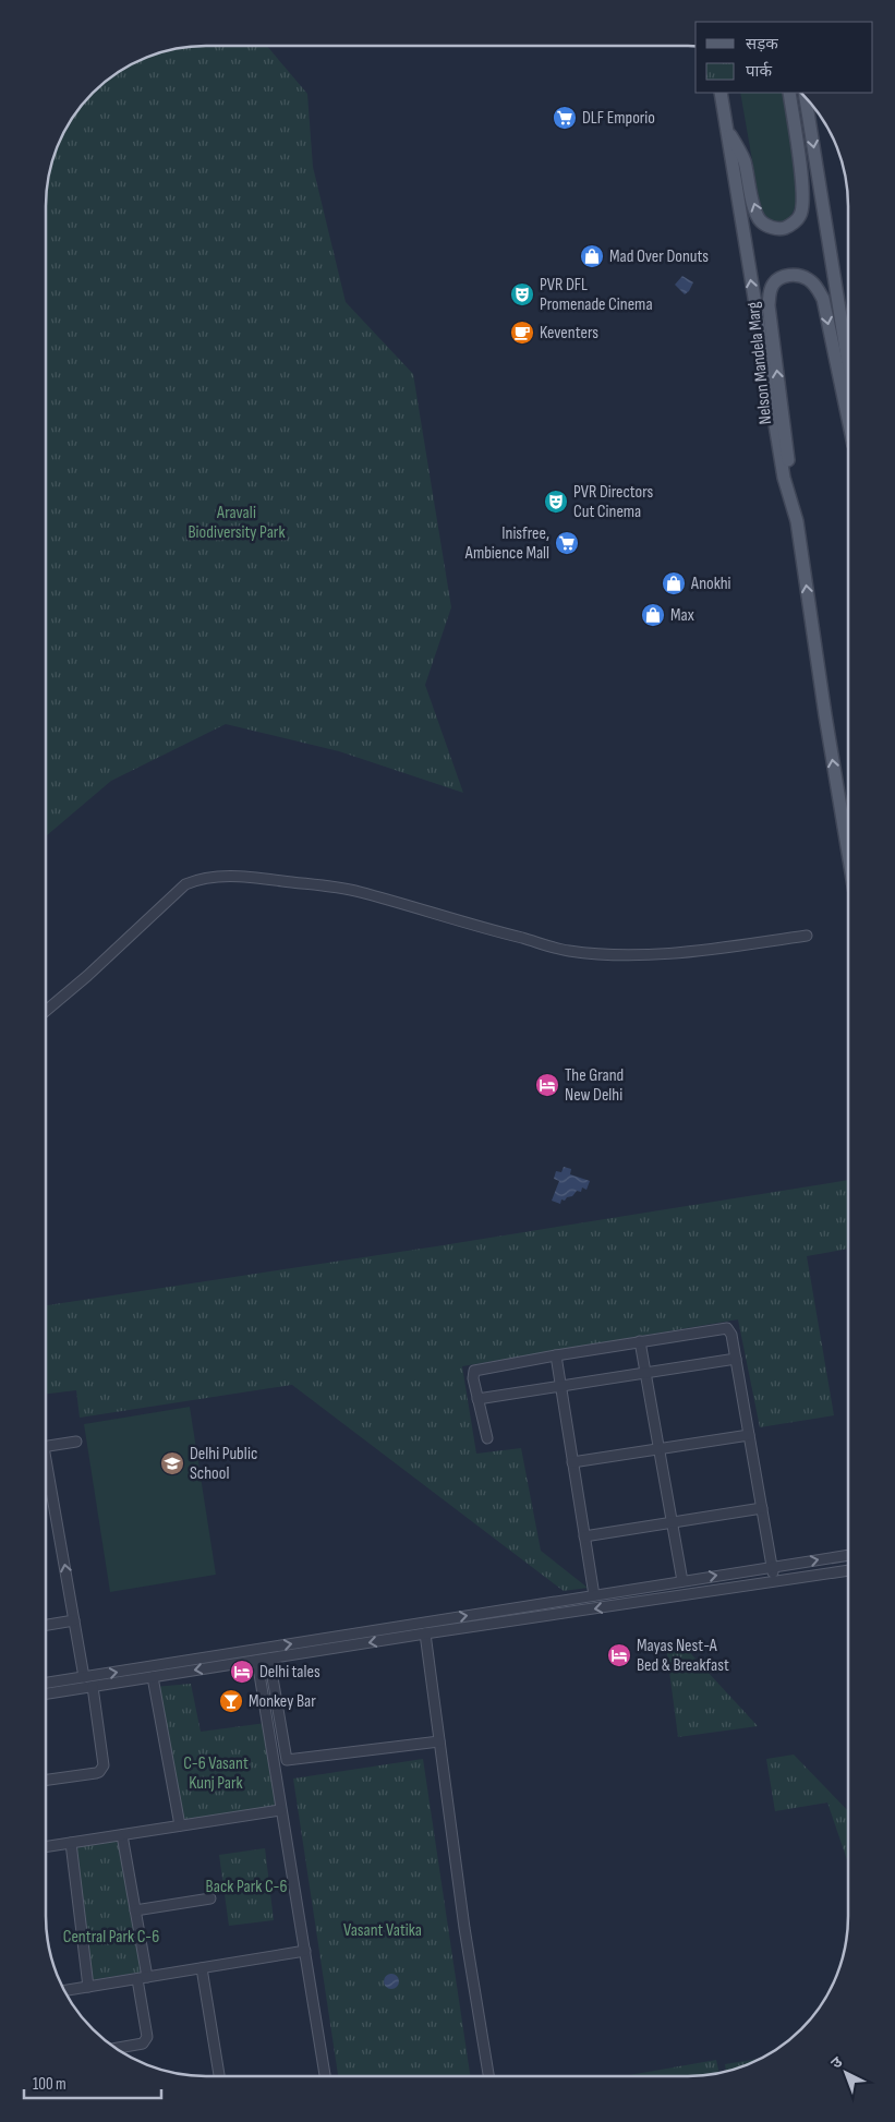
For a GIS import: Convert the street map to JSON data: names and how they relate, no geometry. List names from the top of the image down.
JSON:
{
  "streets": {
    "main road": ["Nelson Mandela Marg"]
  },
  "parks": [
    "Aravali Biodiversity Park",
    "C-6 Vasant Kunj Park",
    "Back Park C-6",
    "Vasant Vatika",
    "Central Park C-6"
  ],
  "places": {
    "supermarket": ["DLF Emporio", "Inisfree, Ambience Mall"],
    "shop": ["Mad Over Donuts", "Anokhi", "Max"],
    "theatre": ["PVR DFL Promenade Cinema", "PVR Directors Cut Cinema"],
    "cafe": ["Keventers"],
    "hotel": ["The Grand New Delhi", "Mayas Nest-A Bed & Breakfast", "Delhi tales"],
    "school or university": ["Delhi Public School"],
    "bar": ["Monkey Bar"]
  },
  "legend": ["सड़क", "पार्क"],
  "scale_bar": "100 m",
  "north": "top left"
}
